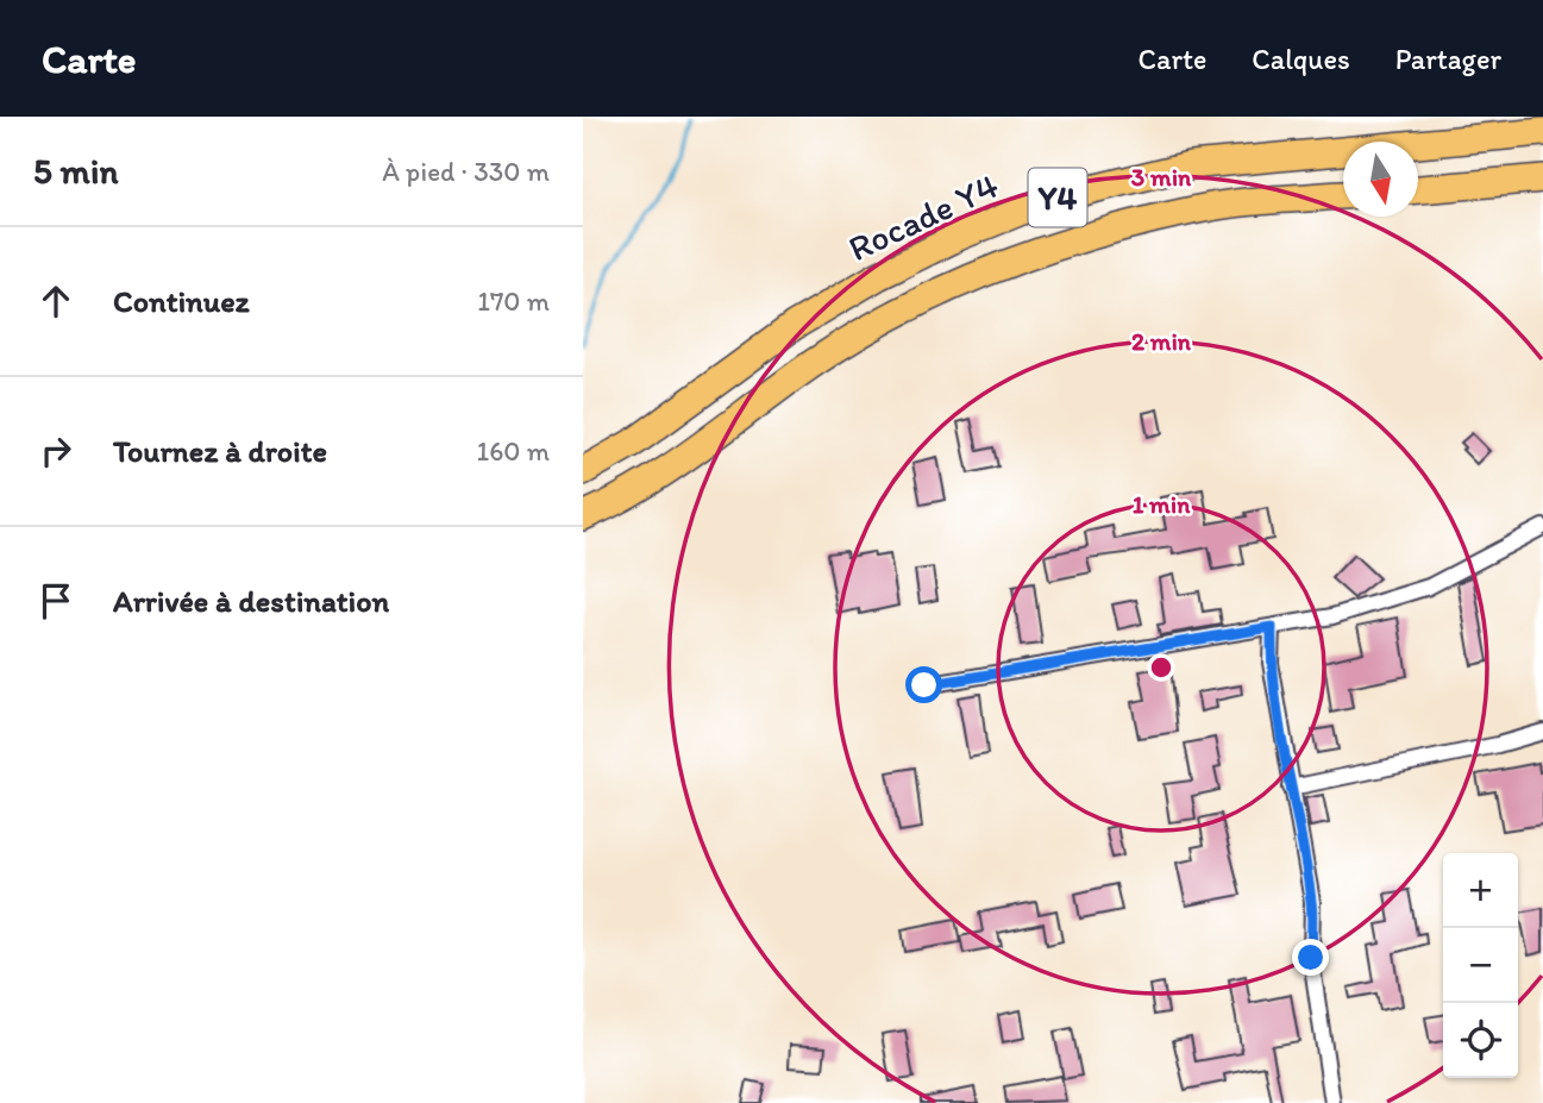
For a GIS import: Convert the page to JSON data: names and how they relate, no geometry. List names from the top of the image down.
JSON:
{
  "streets": {
    "highway": ["Y4", "Rocade Y4"]
  },
  "north": "bottom",
  "page": {
    "header": "Carte",
    "nav": ["Carte", "Calques", "Partager"],
    "heading": ["5 min", "À pied · 330 m"],
    "list": [
      ["Continuez", "170 m"],
      ["Tournez à droite", "160 m"],
      "Arrivée à destination"
    ],
    "map_buttons": ["+", "−"]
  },
  "rings": ["3 min", "2 min", "1 min"]
}
